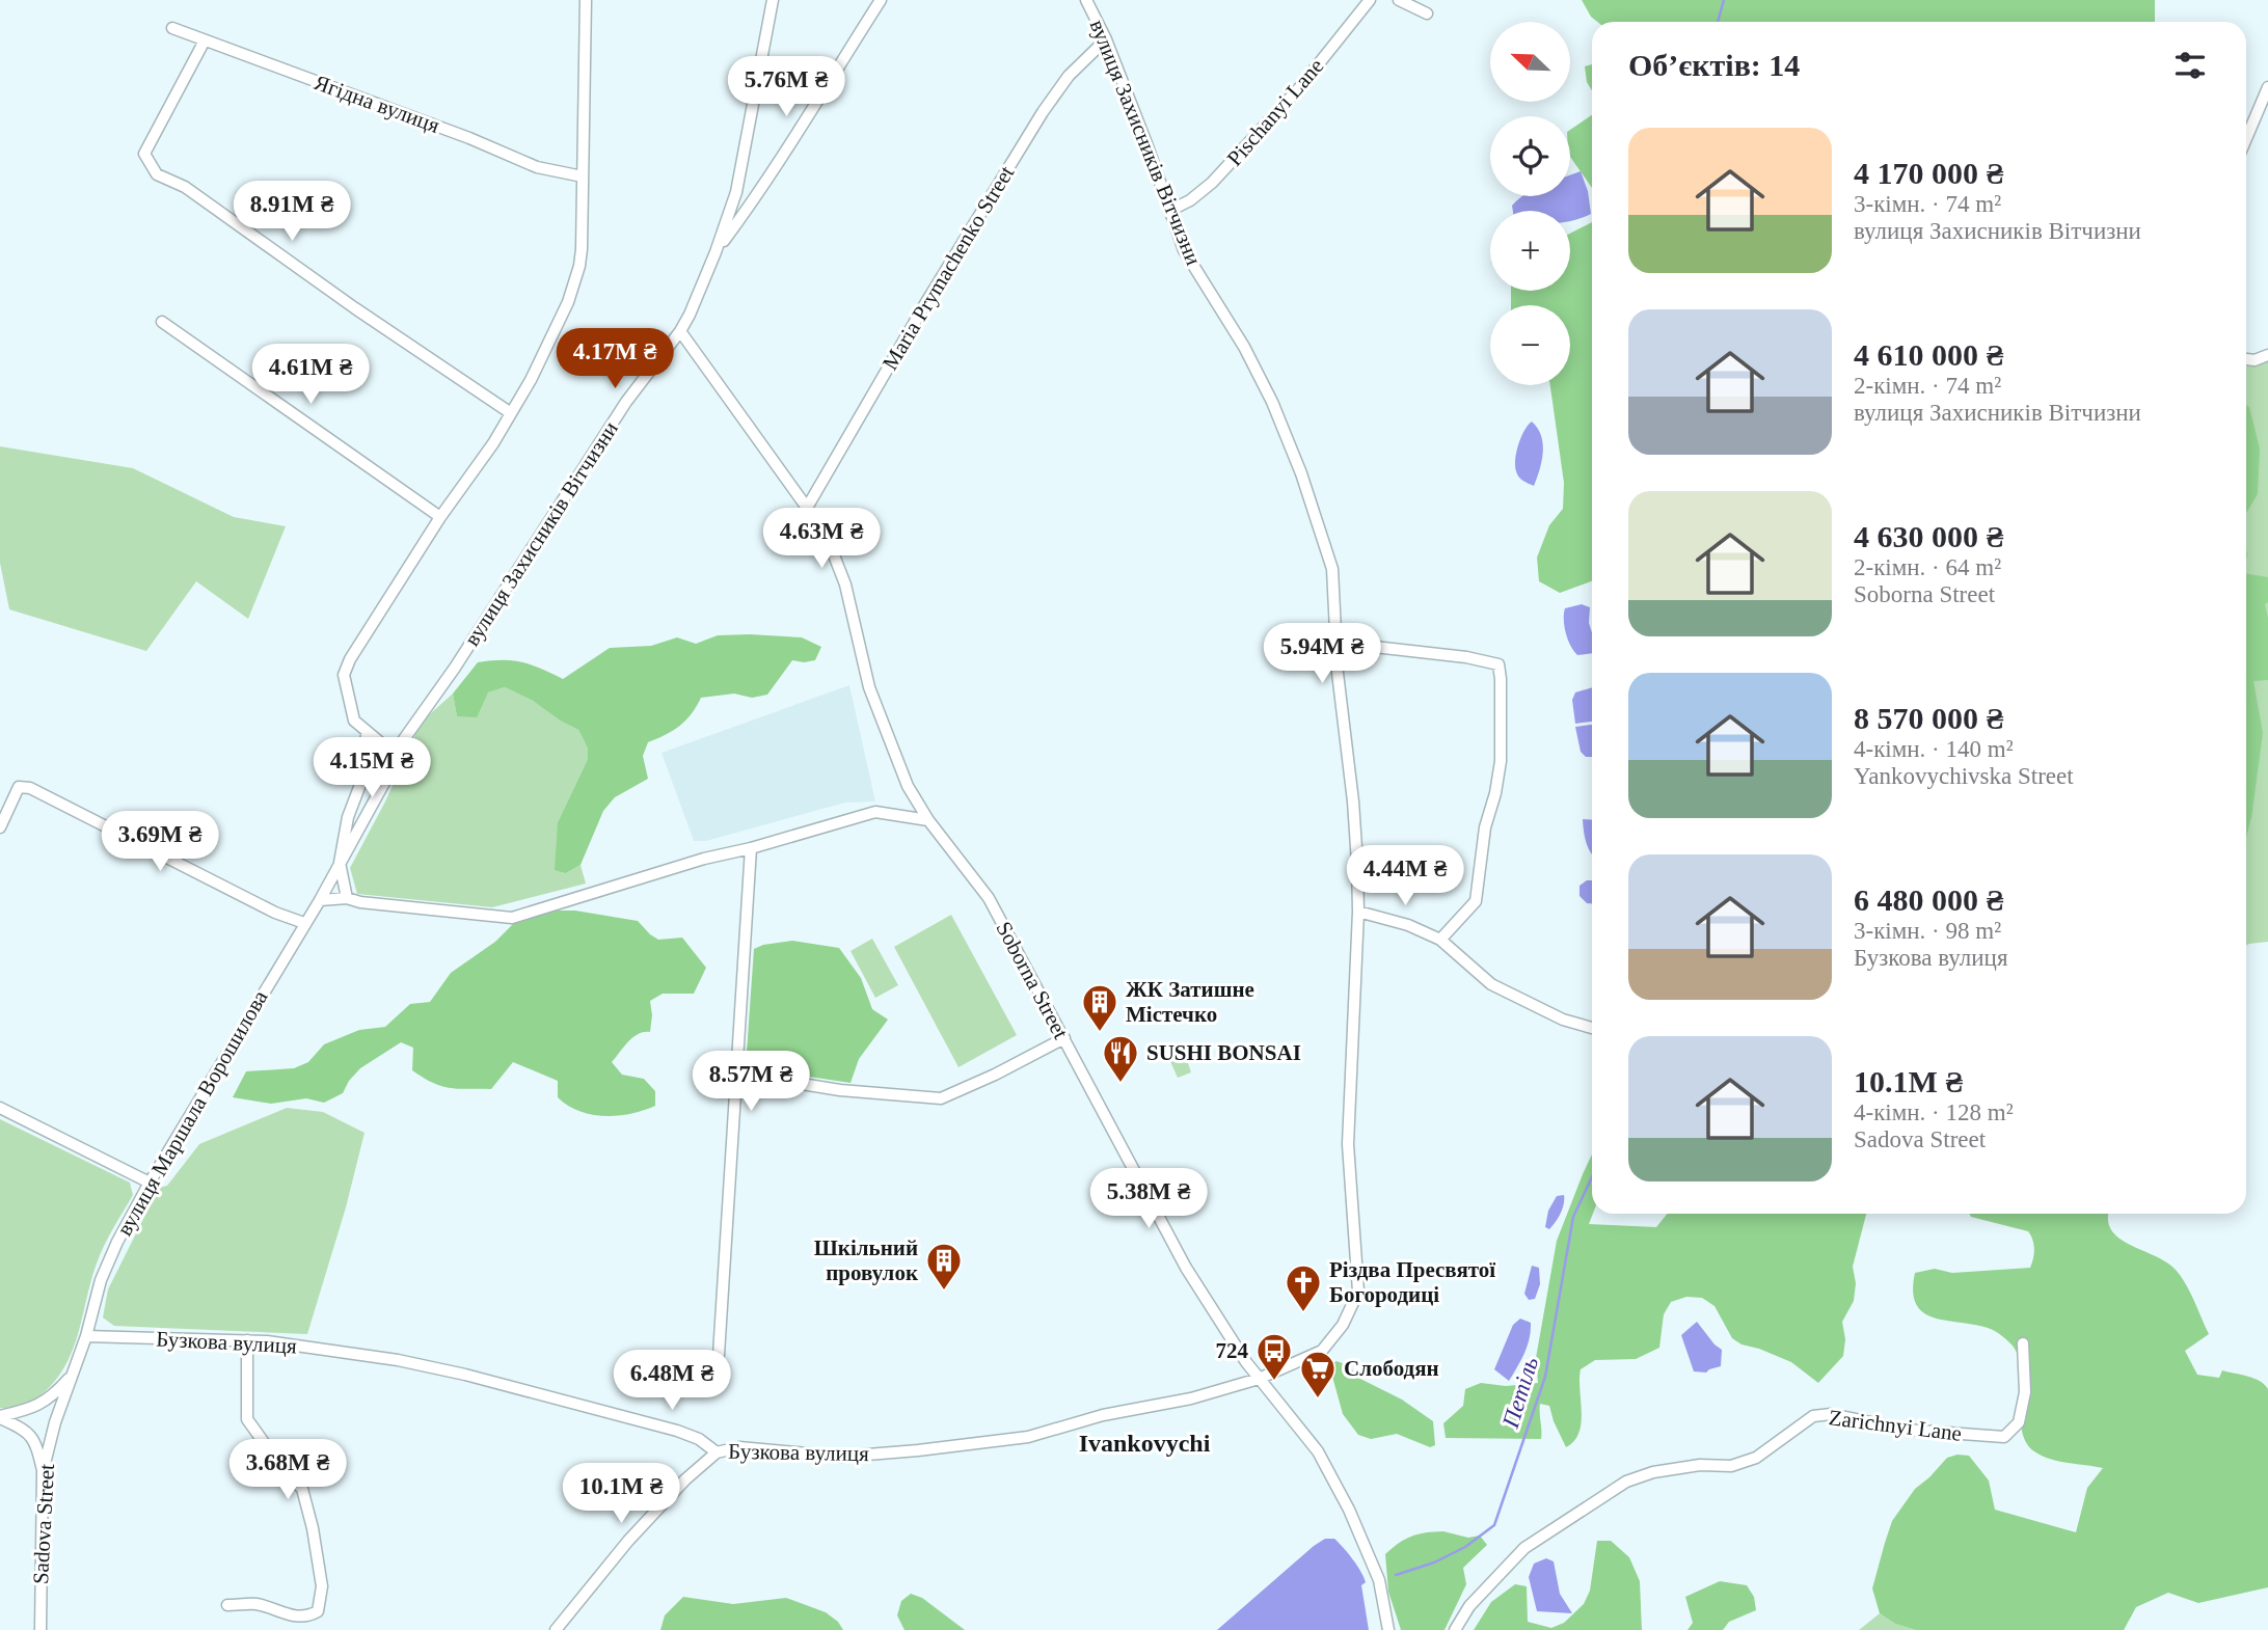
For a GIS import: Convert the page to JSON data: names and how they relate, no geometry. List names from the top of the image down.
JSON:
{
  "streets": {
    "street": [
      "Ягідна вулиця",
      "Pischanyi Lane",
      "вулиця Захисників Вітчизни",
      "Maria Prymachenko Street",
      "Soborna Street",
      "вулиця Маршала Ворошилова",
      "Бузкова вулиця",
      "Zarichnyi Lane",
      "Sadova Street"
    ]
  },
  "crossings": [
    ["Pischanyi Lane", "вулиця Захисників Вітчизни"],
    ["вулиця Захисників Вітчизни", "Maria Prymachenko Street"],
    ["вулиця Захисників Вітчизни", "Soborna Street"],
    ["вулиця Захисників Вітчизни", "вулиця Маршала Ворошилова"],
    ["вулиця Захисників Вітчизни", "Бузкова вулиця"],
    ["Maria Prymachenko Street", "Soborna Street"],
    ["Soborna Street", "Бузкова вулиця"],
    ["вулиця Маршала Ворошилова", "Бузкова вулиця"],
    ["вулиця Маршала Ворошилова", "Sadova Street"],
    ["Бузкова вулиця", "Sadova Street"]
  ],
  "districts": ["Ivankovychi"],
  "water": ["Петіль"],
  "places": {
    "building": ["ЖК Затишне Містечко", "Шкільний провулок"],
    "restaurant": ["SUSHI BONSAI"],
    "church": ["Різдва Пресвятої Богородиці"],
    "bus stop": ["724"],
    "supermarket": ["Слободян"]
  },
  "north": "top left",
  "page": {
    "map_buttons": ["+", "−"],
    "heading": "Об’єктів: 14",
    "price": [
      "5.76M ₴",
      "8.91M ₴",
      "4.17M ₴",
      "4.61M ₴",
      "4.63M ₴",
      "5.94M ₴",
      "4.15M ₴",
      "3.69M ₴",
      "4.44M ₴",
      "8.57M ₴",
      "5.38M ₴",
      "6.48M ₴",
      "3.68M ₴",
      "10.1M ₴"
    ],
    "list": [
      {
        "name": "4 170 000 ₴",
        "note": "3-кімн. · 74 m² · вулиця Захисників Вітчизни"
      },
      {
        "name": "4 610 000 ₴",
        "note": "2-кімн. · 74 m² · вулиця Захисників Вітчизни"
      },
      {
        "name": "4 630 000 ₴",
        "note": "2-кімн. · 64 m² · Soborna Street"
      },
      {
        "name": "8 570 000 ₴",
        "note": "4-кімн. · 140 m² · Yankovychivska Street"
      },
      {
        "name": "6 480 000 ₴",
        "note": "3-кімн. · 98 m² · Бузкова вулиця"
      },
      {
        "name": "10.1M ₴",
        "note": "4-кімн. · 128 m² · Sadova Street"
      }
    ]
  }
}
